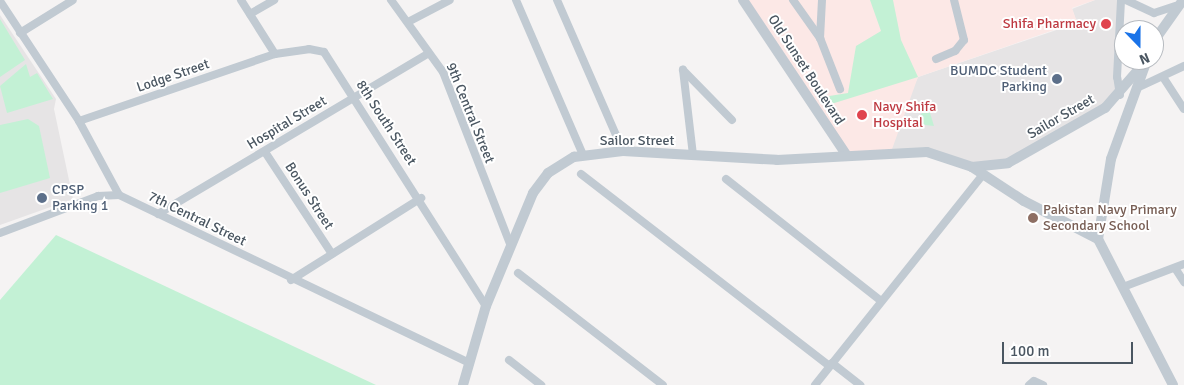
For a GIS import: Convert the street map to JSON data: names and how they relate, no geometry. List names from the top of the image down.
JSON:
{
  "streets": {
    "street": [
      "Old Sunset Boulevard",
      "Lodge Street",
      "9th Central Street",
      "Sailor Street",
      "Hospital Street",
      "8th South Street",
      "Bonus Street",
      "7th Central Street"
    ]
  },
  "crossings": [
    ["Old Sunset Boulevard", "Sailor Street"],
    ["Lodge Street", "8th South Street"],
    ["9th Central Street", "Sailor Street"],
    ["9th Central Street", "Hospital Street"],
    ["Sailor Street", "8th South Street"],
    ["Sailor Street", "7th Central Street"],
    ["Hospital Street", "8th South Street"],
    ["Hospital Street", "Bonus Street"],
    ["Hospital Street", "7th Central Street"]
  ],
  "places": [
    "Shifa Pharmacy",
    "BUMDC Student Parking",
    "Navy Shifa Hospital",
    "CPSP Parking 1",
    "Pakistan Navy Primary Secondary School"
  ],
  "scale_bar": "100 m",
  "north": "bottom"
}
